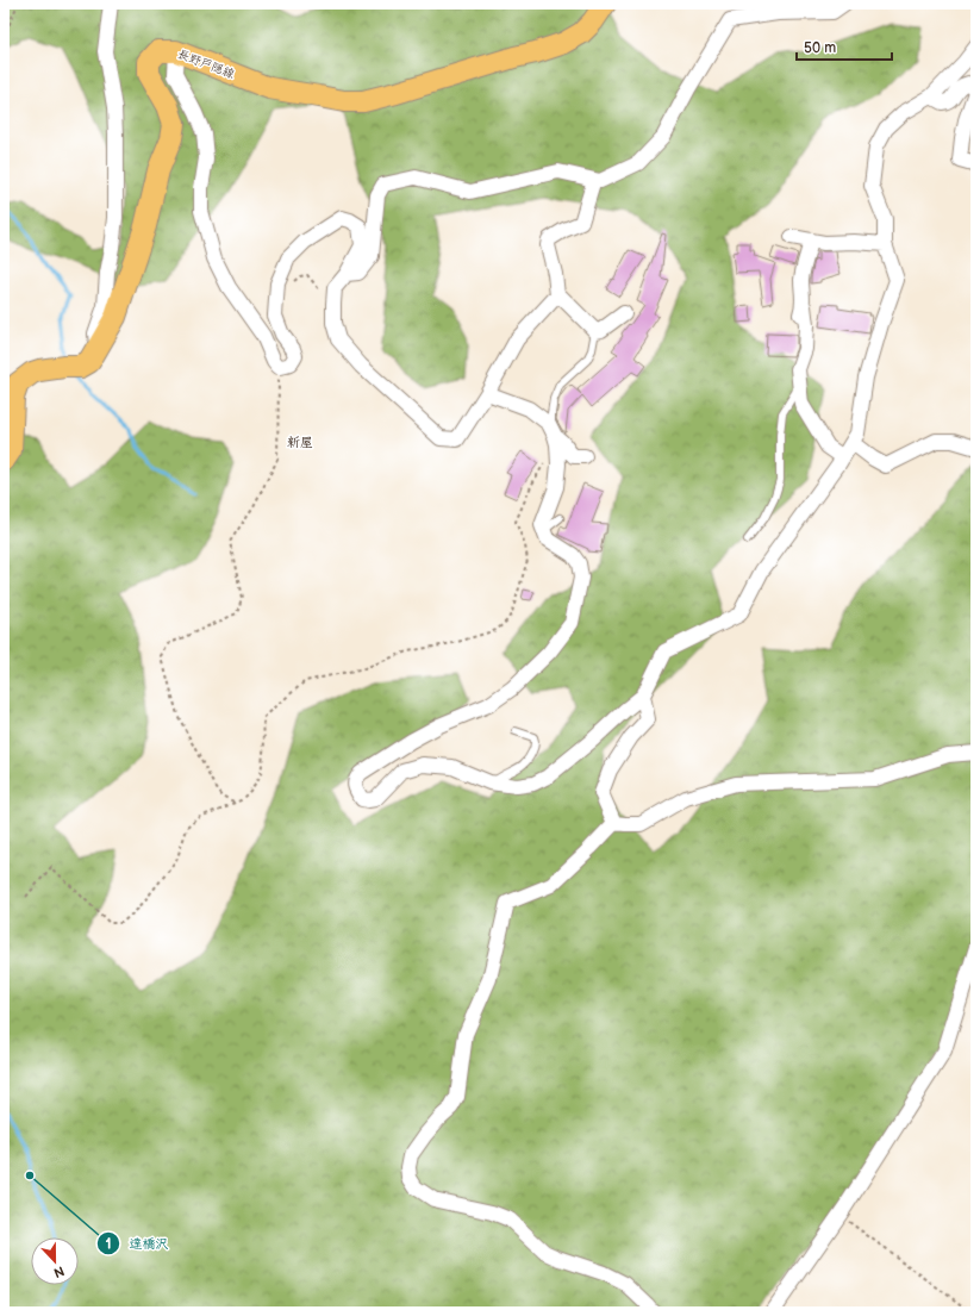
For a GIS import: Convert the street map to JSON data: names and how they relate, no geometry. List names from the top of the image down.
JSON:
{
  "streets": {
    "main road": ["長野戸隠線"]
  },
  "districts": ["新屋"],
  "places": ["達橋沢"],
  "scale_bar": "50 m",
  "north": "bottom"
}
